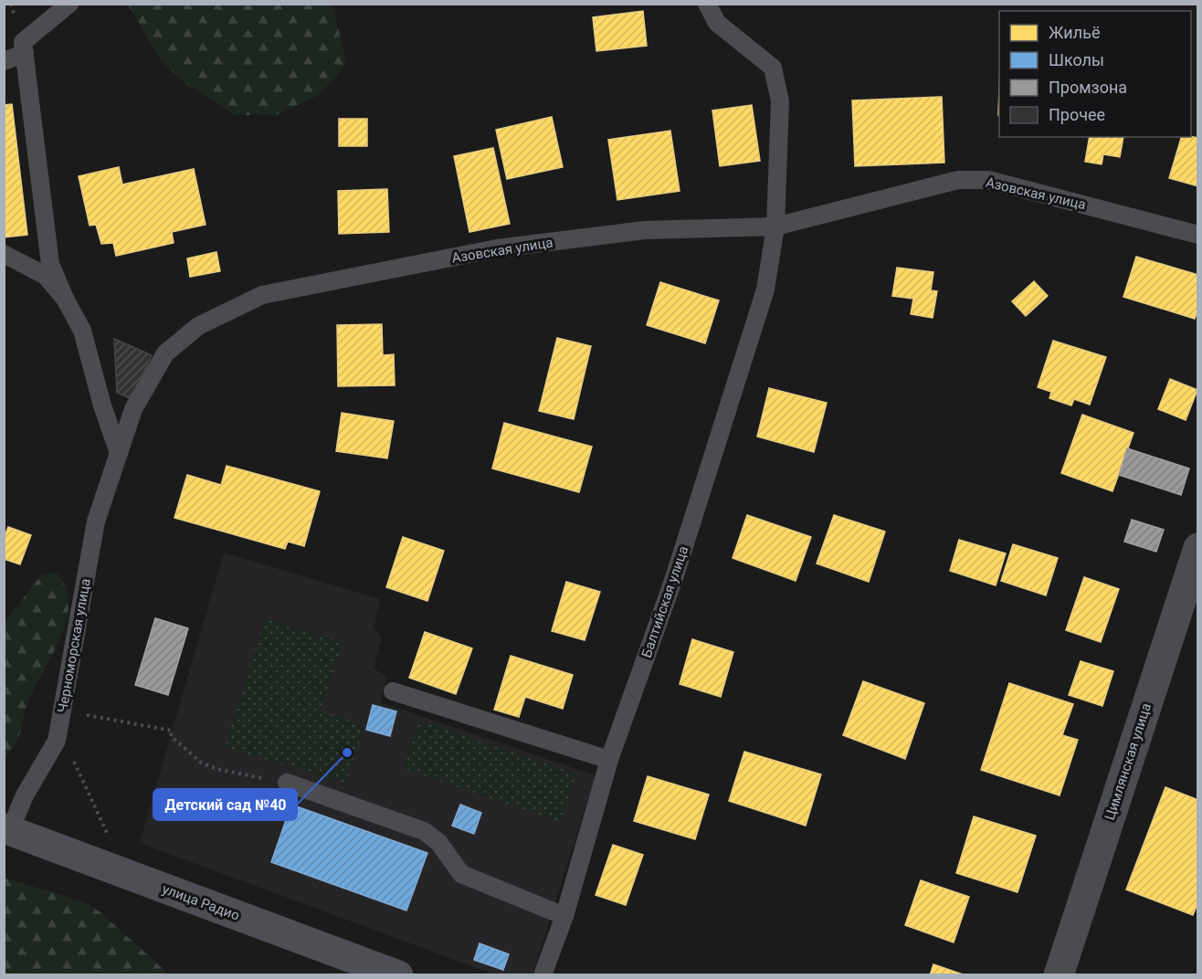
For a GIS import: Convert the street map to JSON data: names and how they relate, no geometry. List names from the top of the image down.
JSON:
{
  "streets": {
    "main road": ["улица Радио"],
    "street": ["Цимлянская улица"],
    "lane": ["Азовская улица", "Балтийская улица", "Черноморская улица"]
  },
  "crossings": [
    ["Азовская улица", "Балтийская улица"],
    ["Азовская улица", "Черноморская улица"],
    ["Черноморская улица", "улица Радио"]
  ],
  "places": ["Детский сад №40"],
  "legend": [
    "Жильё",
    "Школы",
    "Промзона",
    "Прочее"
  ]
}
